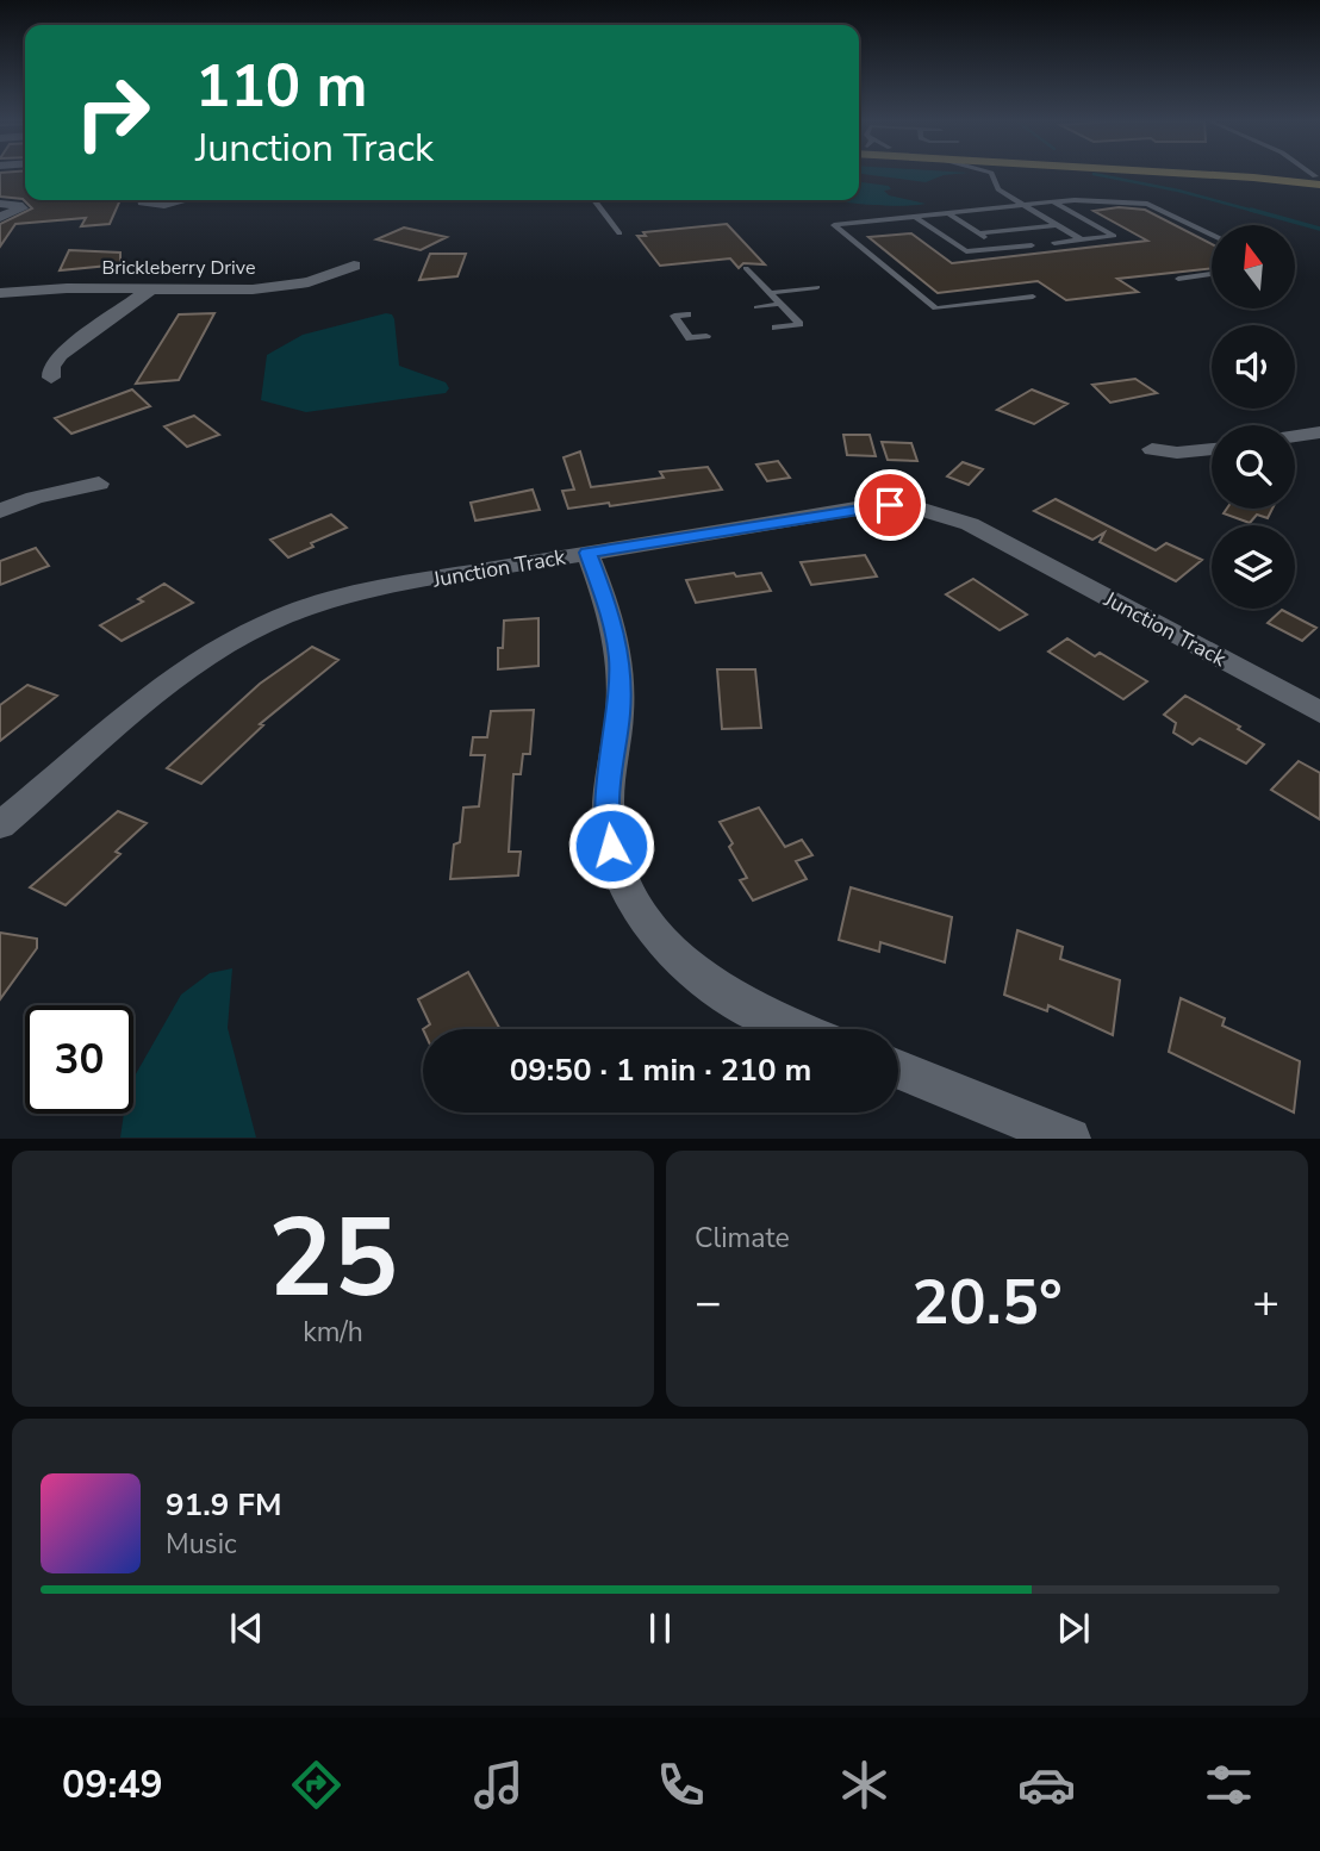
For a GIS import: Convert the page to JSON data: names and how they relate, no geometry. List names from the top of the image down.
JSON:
{
  "streets": {
    "street": ["Brickleberry Drive", "Junction Track"]
  },
  "north": "top",
  "page": {
    "turn": ["110 m", "Junction Track"],
    "limit": "30",
    "trip": "09:50 · 1 min · 210 m",
    "tile": [
      ["25", "km/h"],
      "Climate"
    ],
    "heat": ["−", "20.5°", "+"],
    "song": ["91.9 FM", "Music"],
    "tabs": "09:49"
  }
}
